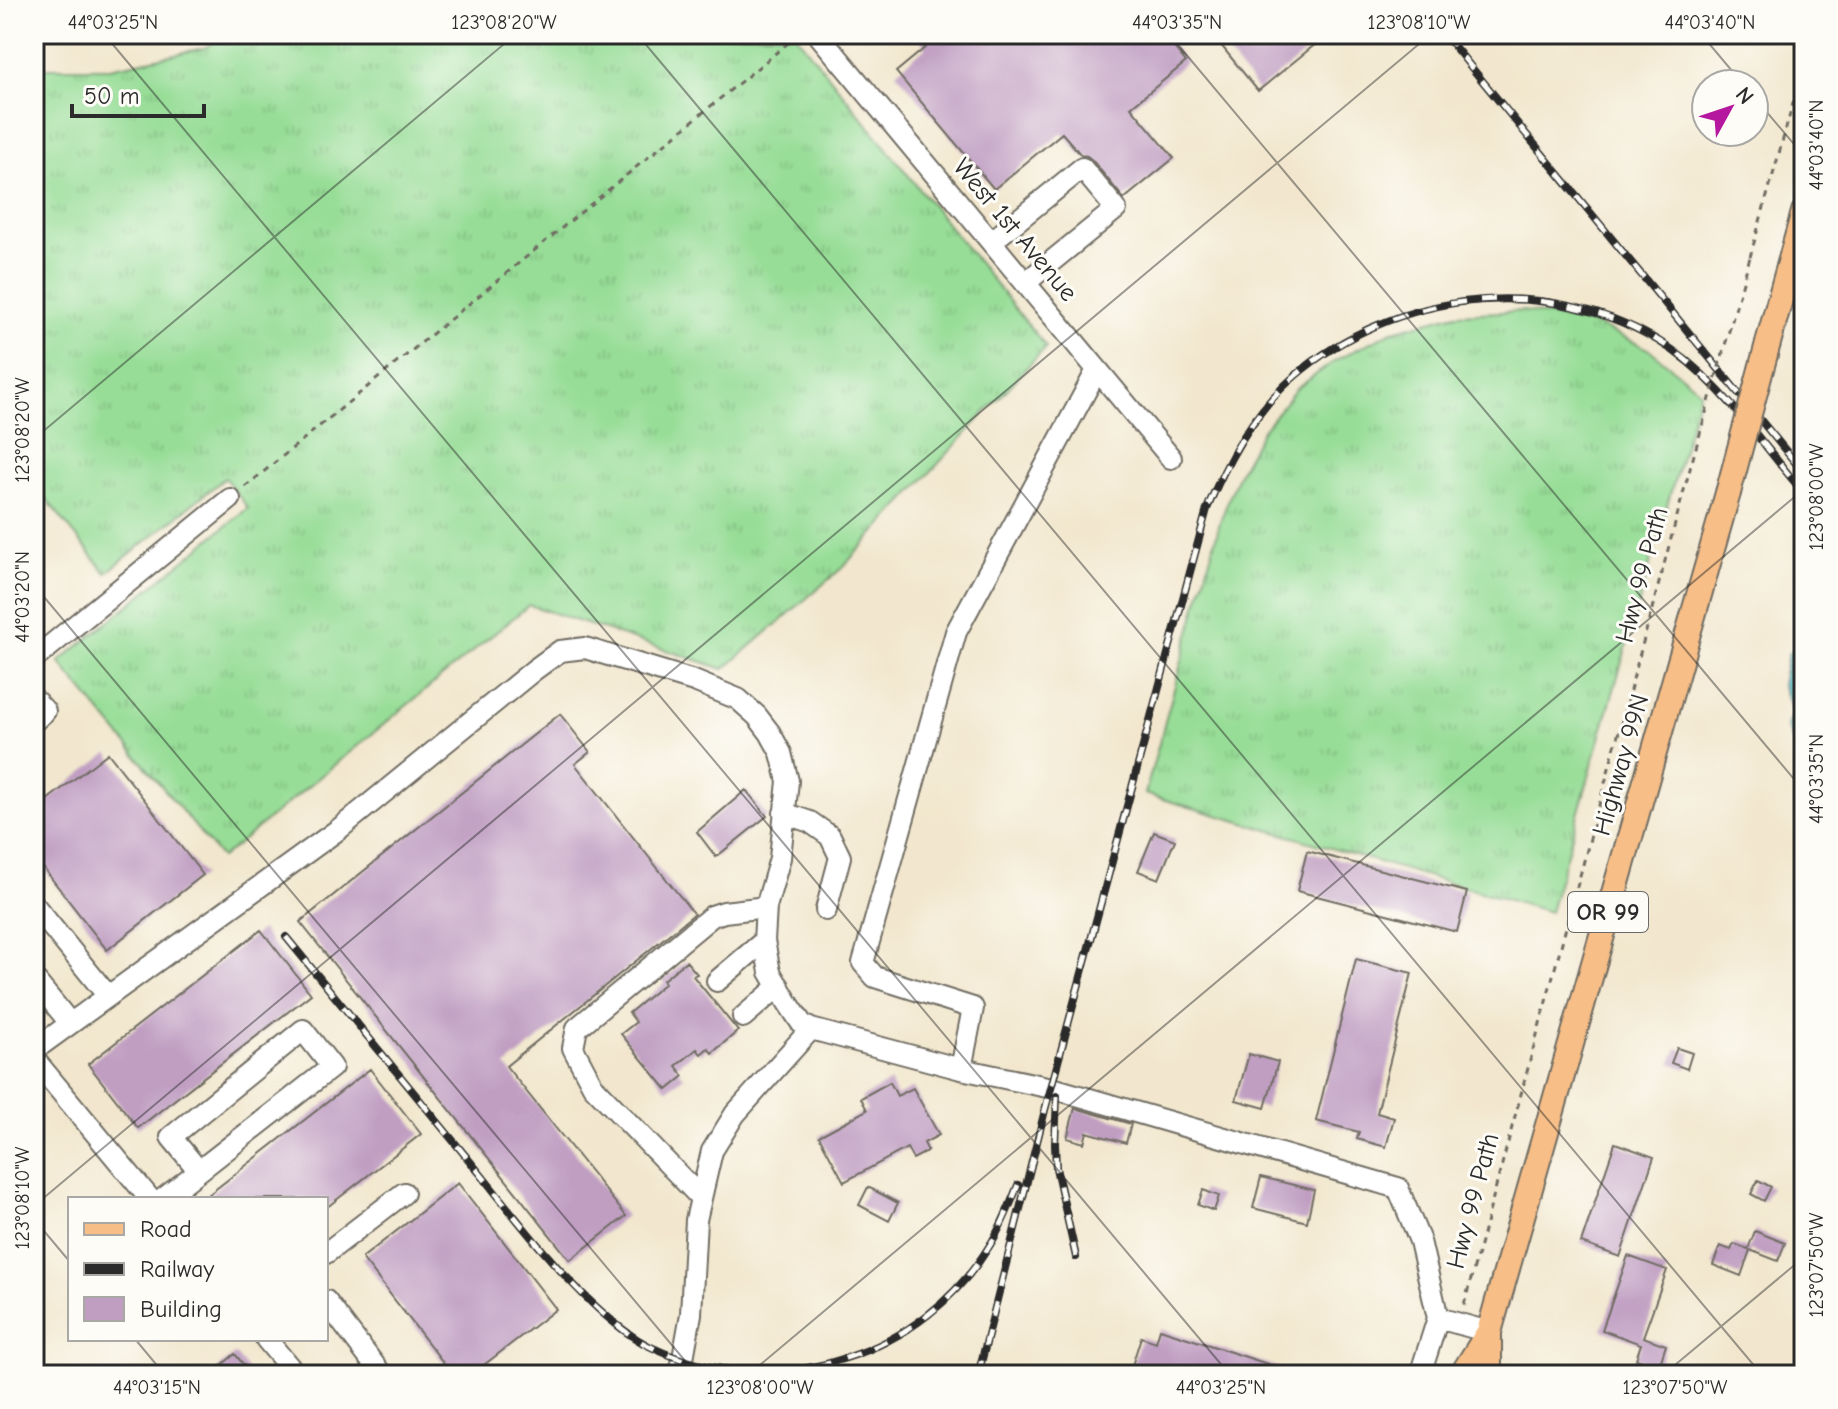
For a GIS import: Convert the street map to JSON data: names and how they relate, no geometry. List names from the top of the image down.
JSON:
{
  "streets": {
    "main road": ["Highway 99N", "OR 99"],
    "street": ["West 1st Avenue"],
    "path": ["Hwy 99 Path"]
  },
  "crossings": [
    ["Highway 99N", "OR 99"]
  ],
  "legend": ["Road", "Railway", "Building"],
  "scale_bar": "50 m",
  "north": "top right",
  "coordinates": [
    "44°03'25\"N",
    "123°08'20\"W",
    "44°03'35\"N",
    "123°08'10\"W",
    "44°03'40\"N",
    "123°08'00\"W",
    "44°03'20\"N",
    "123°07'50\"W",
    "44°03'15\"N"
  ]
}
